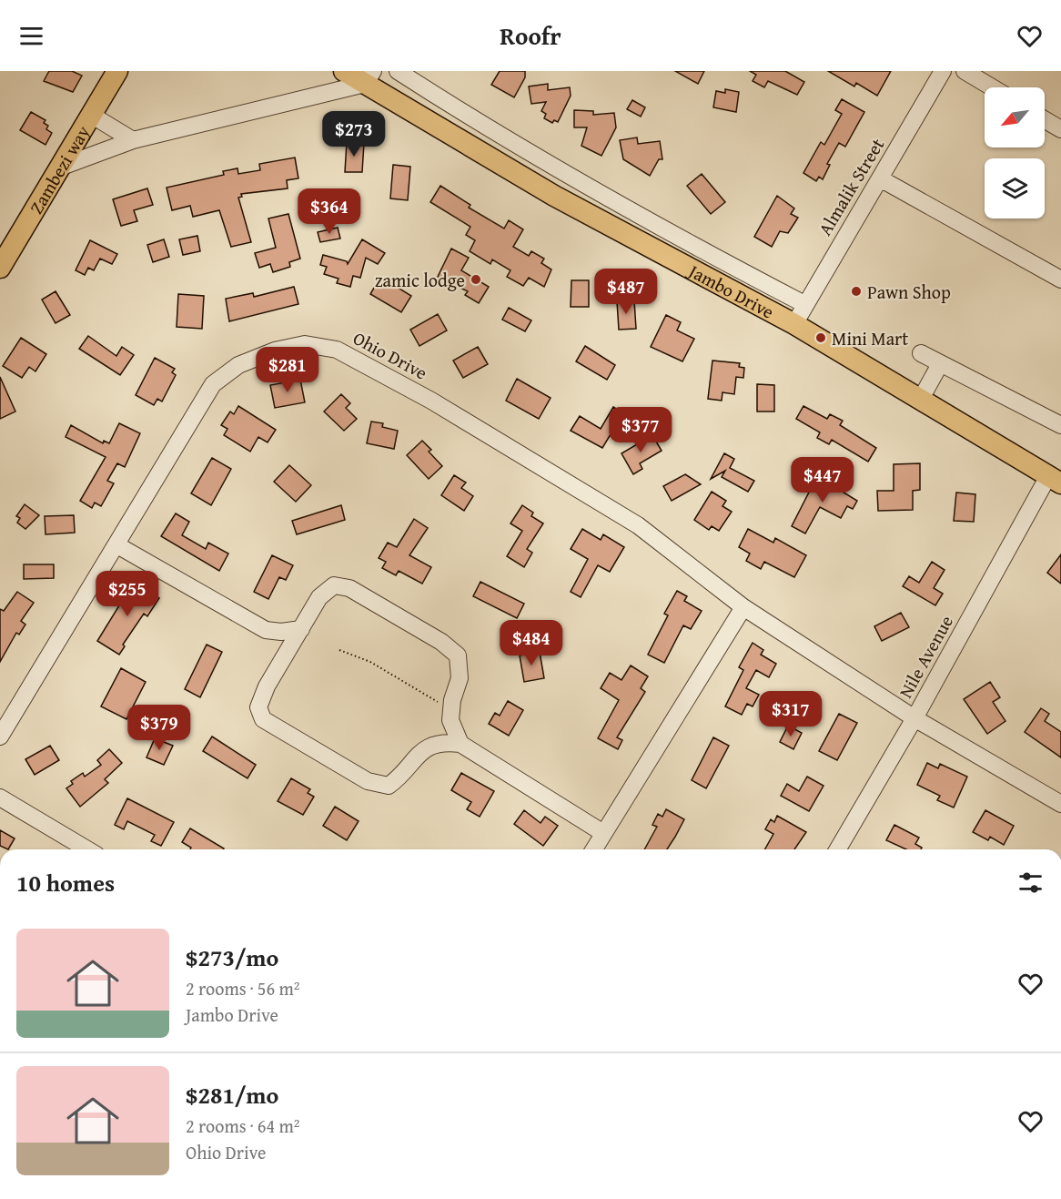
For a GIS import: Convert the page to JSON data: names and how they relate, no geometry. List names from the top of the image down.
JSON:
{
  "streets": {
    "main road": ["Zambezi way", "Jambo Drive"],
    "street": ["Almalik Street", "Ohio Drive", "Nile Avenue"]
  },
  "crossings": [
    ["Almalik Street", "Jambo Drive"],
    ["Jambo Drive", "Nile Avenue"],
    ["Ohio Drive", "Nile Avenue"]
  ],
  "places": ["zamic lodge", "Pawn Shop", "Mini Mart"],
  "north": "bottom left",
  "page": {
    "header": "Roofr",
    "price": [
      "$273",
      "$364",
      "$487",
      "$281",
      "$377",
      "$447",
      "$255",
      "$484",
      "$317",
      "$379"
    ],
    "heading": "10 homes",
    "list": [
      {
        "name": "$273/mo",
        "note": "2 rooms · 56 m² · Jambo Drive"
      },
      {
        "name": "$281/mo",
        "note": "2 rooms · 64 m² · Ohio Drive"
      }
    ]
  }
}
